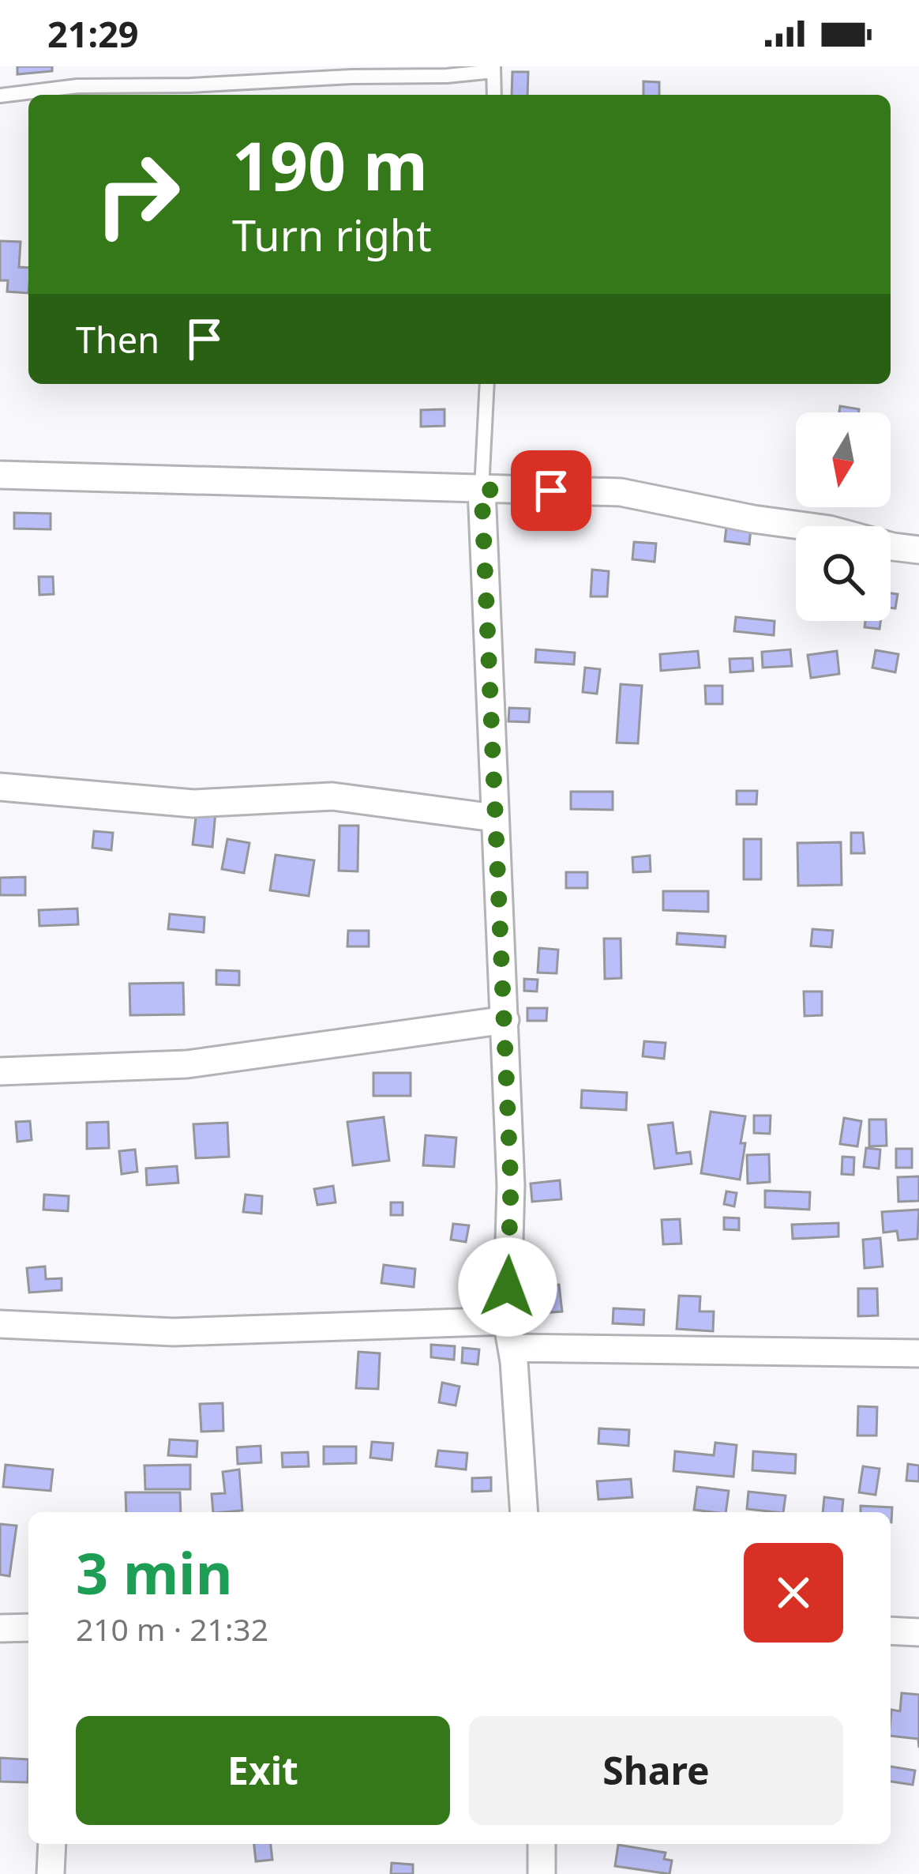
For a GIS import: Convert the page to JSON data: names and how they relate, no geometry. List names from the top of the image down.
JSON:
{
  "north": "bottom",
  "page": {
    "status": "21:29",
    "turn": ["190 m", "Turn right"],
    "then": "Then",
    "heading": ["3 min", "210 m · 21:32"],
    "buttons": ["Exit", "Share"]
  }
}
